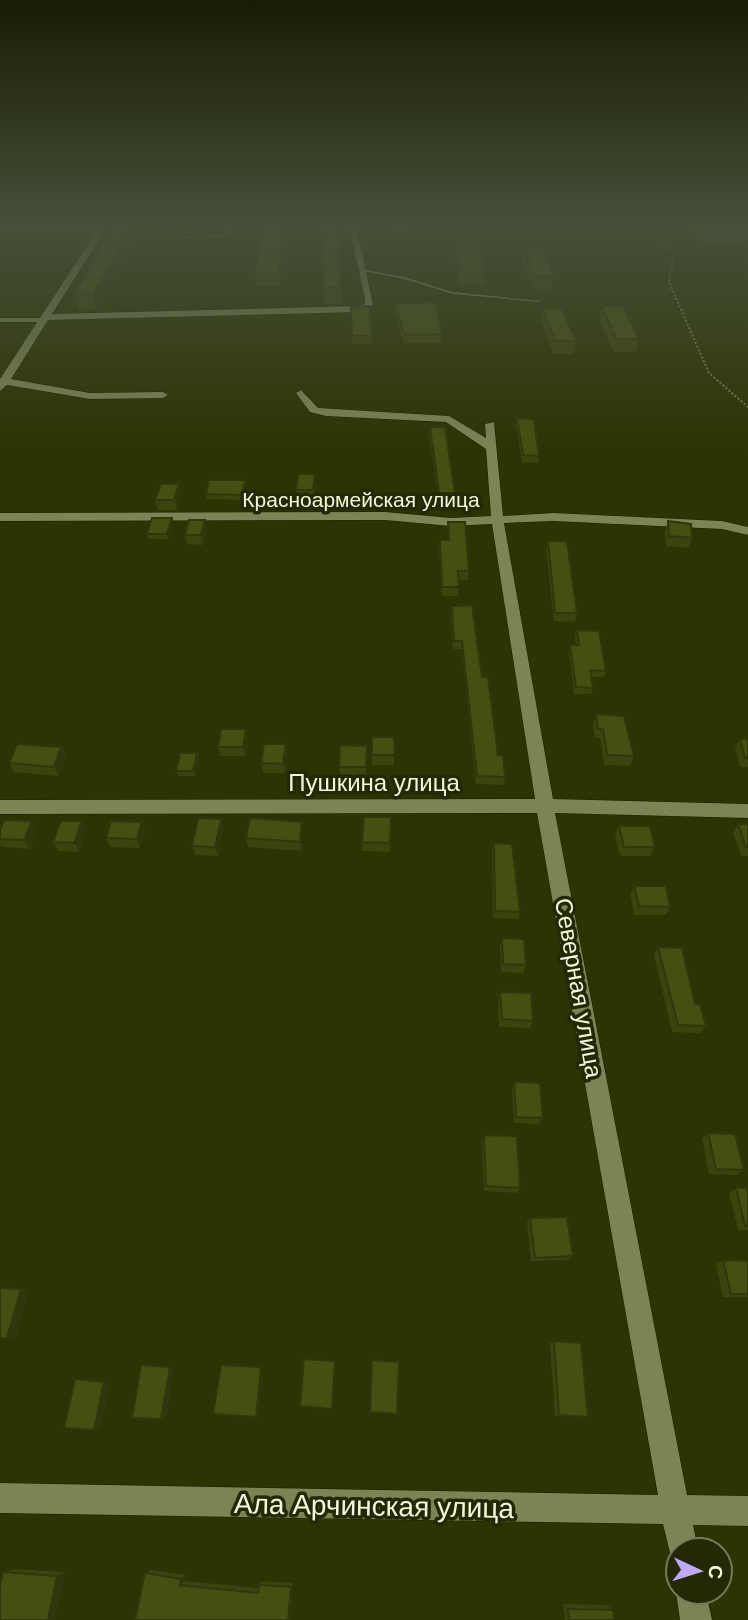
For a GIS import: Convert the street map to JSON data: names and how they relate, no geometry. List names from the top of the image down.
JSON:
{
  "streets": {
    "street": [
      "Красноармейская улица",
      "Пушкина улица",
      "Северная улица",
      "Ала Арчинская улица"
    ]
  },
  "crossings": [
    ["Красноармейская улица", "Северная улица"],
    ["Пушкина улица", "Северная улица"],
    ["Северная улица", "Ала Арчинская улица"]
  ],
  "north": "right"
}
